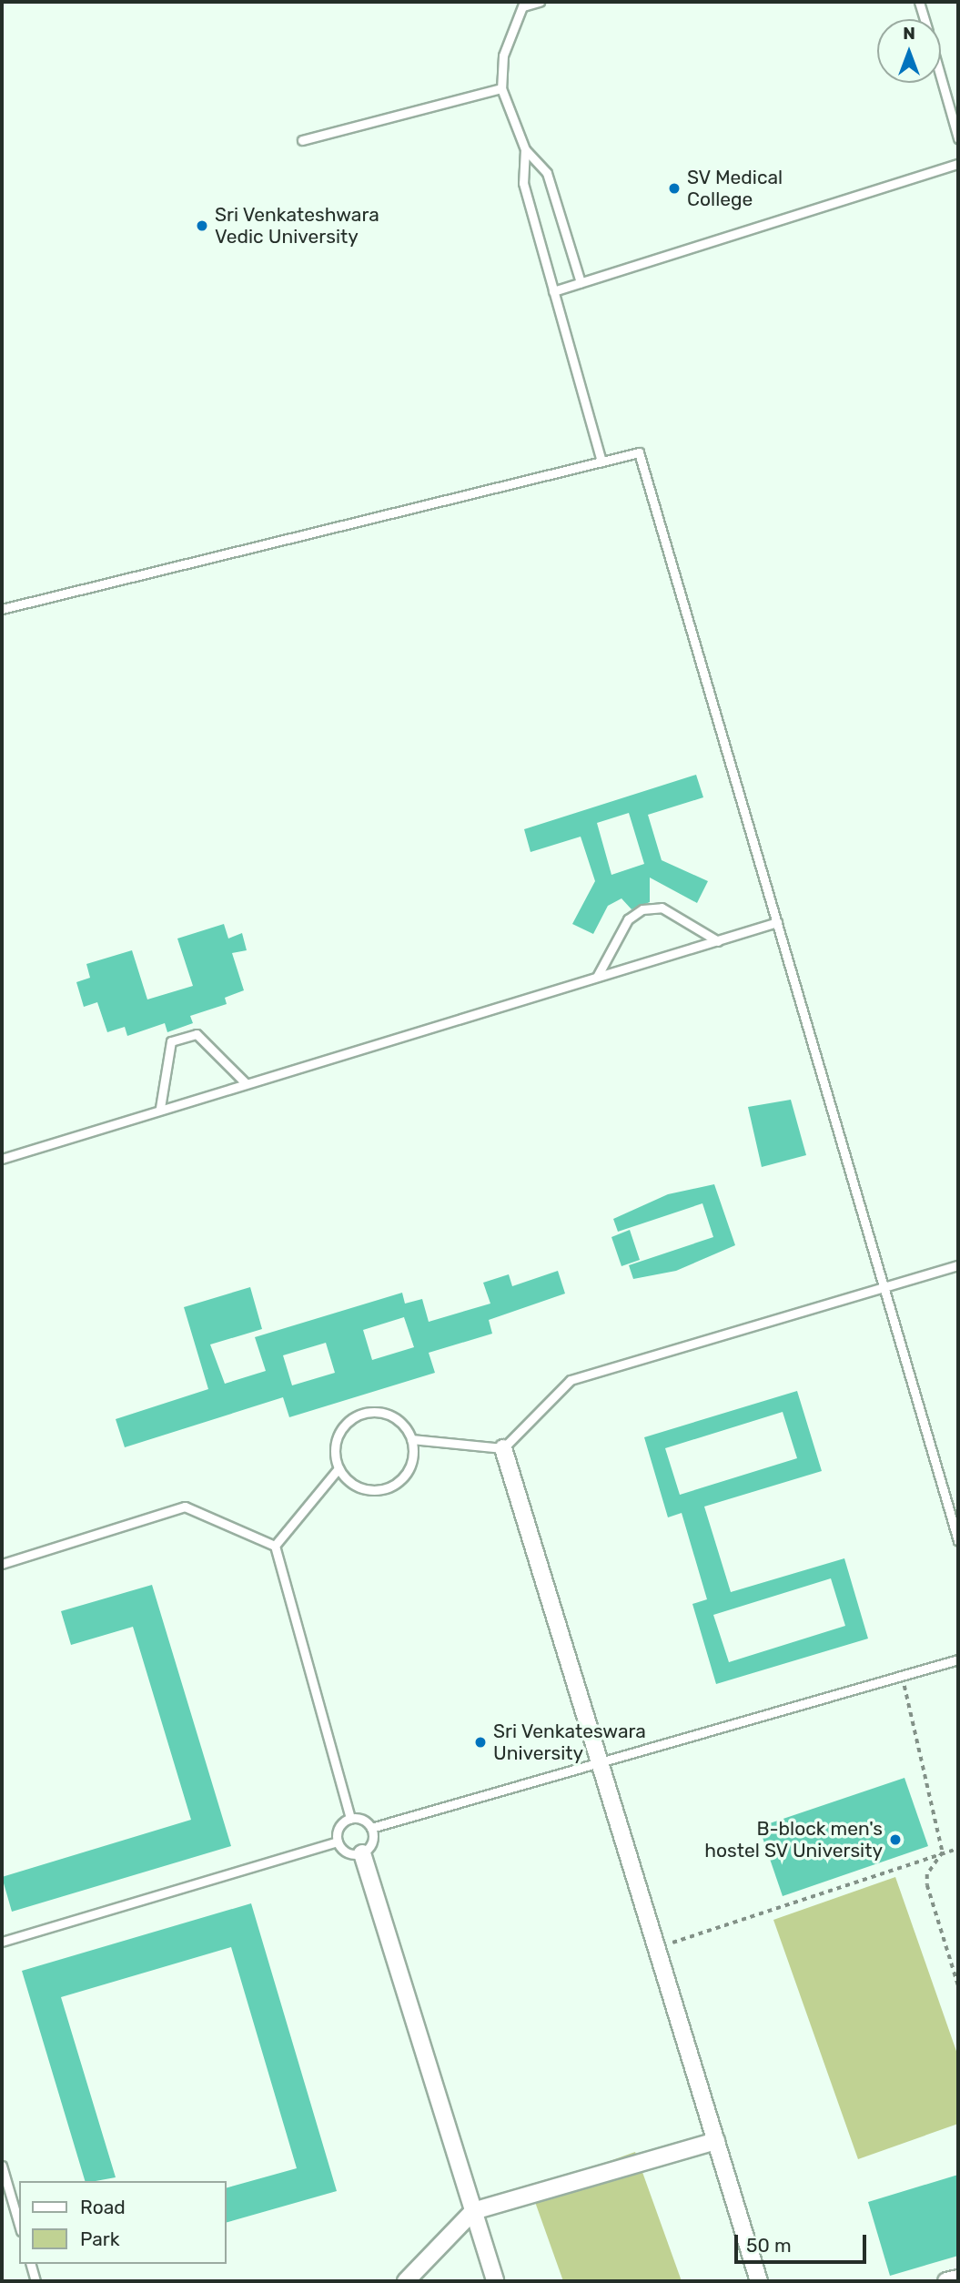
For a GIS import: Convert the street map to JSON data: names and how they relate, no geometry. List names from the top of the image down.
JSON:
{
  "places": [
    "SV Medical College",
    "Sri Venkateshwara Vedic University",
    "Sri Venkateswara University",
    "B-block men's hostel SV University"
  ],
  "legend": ["Road", "Park"],
  "scale_bar": "50 m",
  "north": "top"
}
